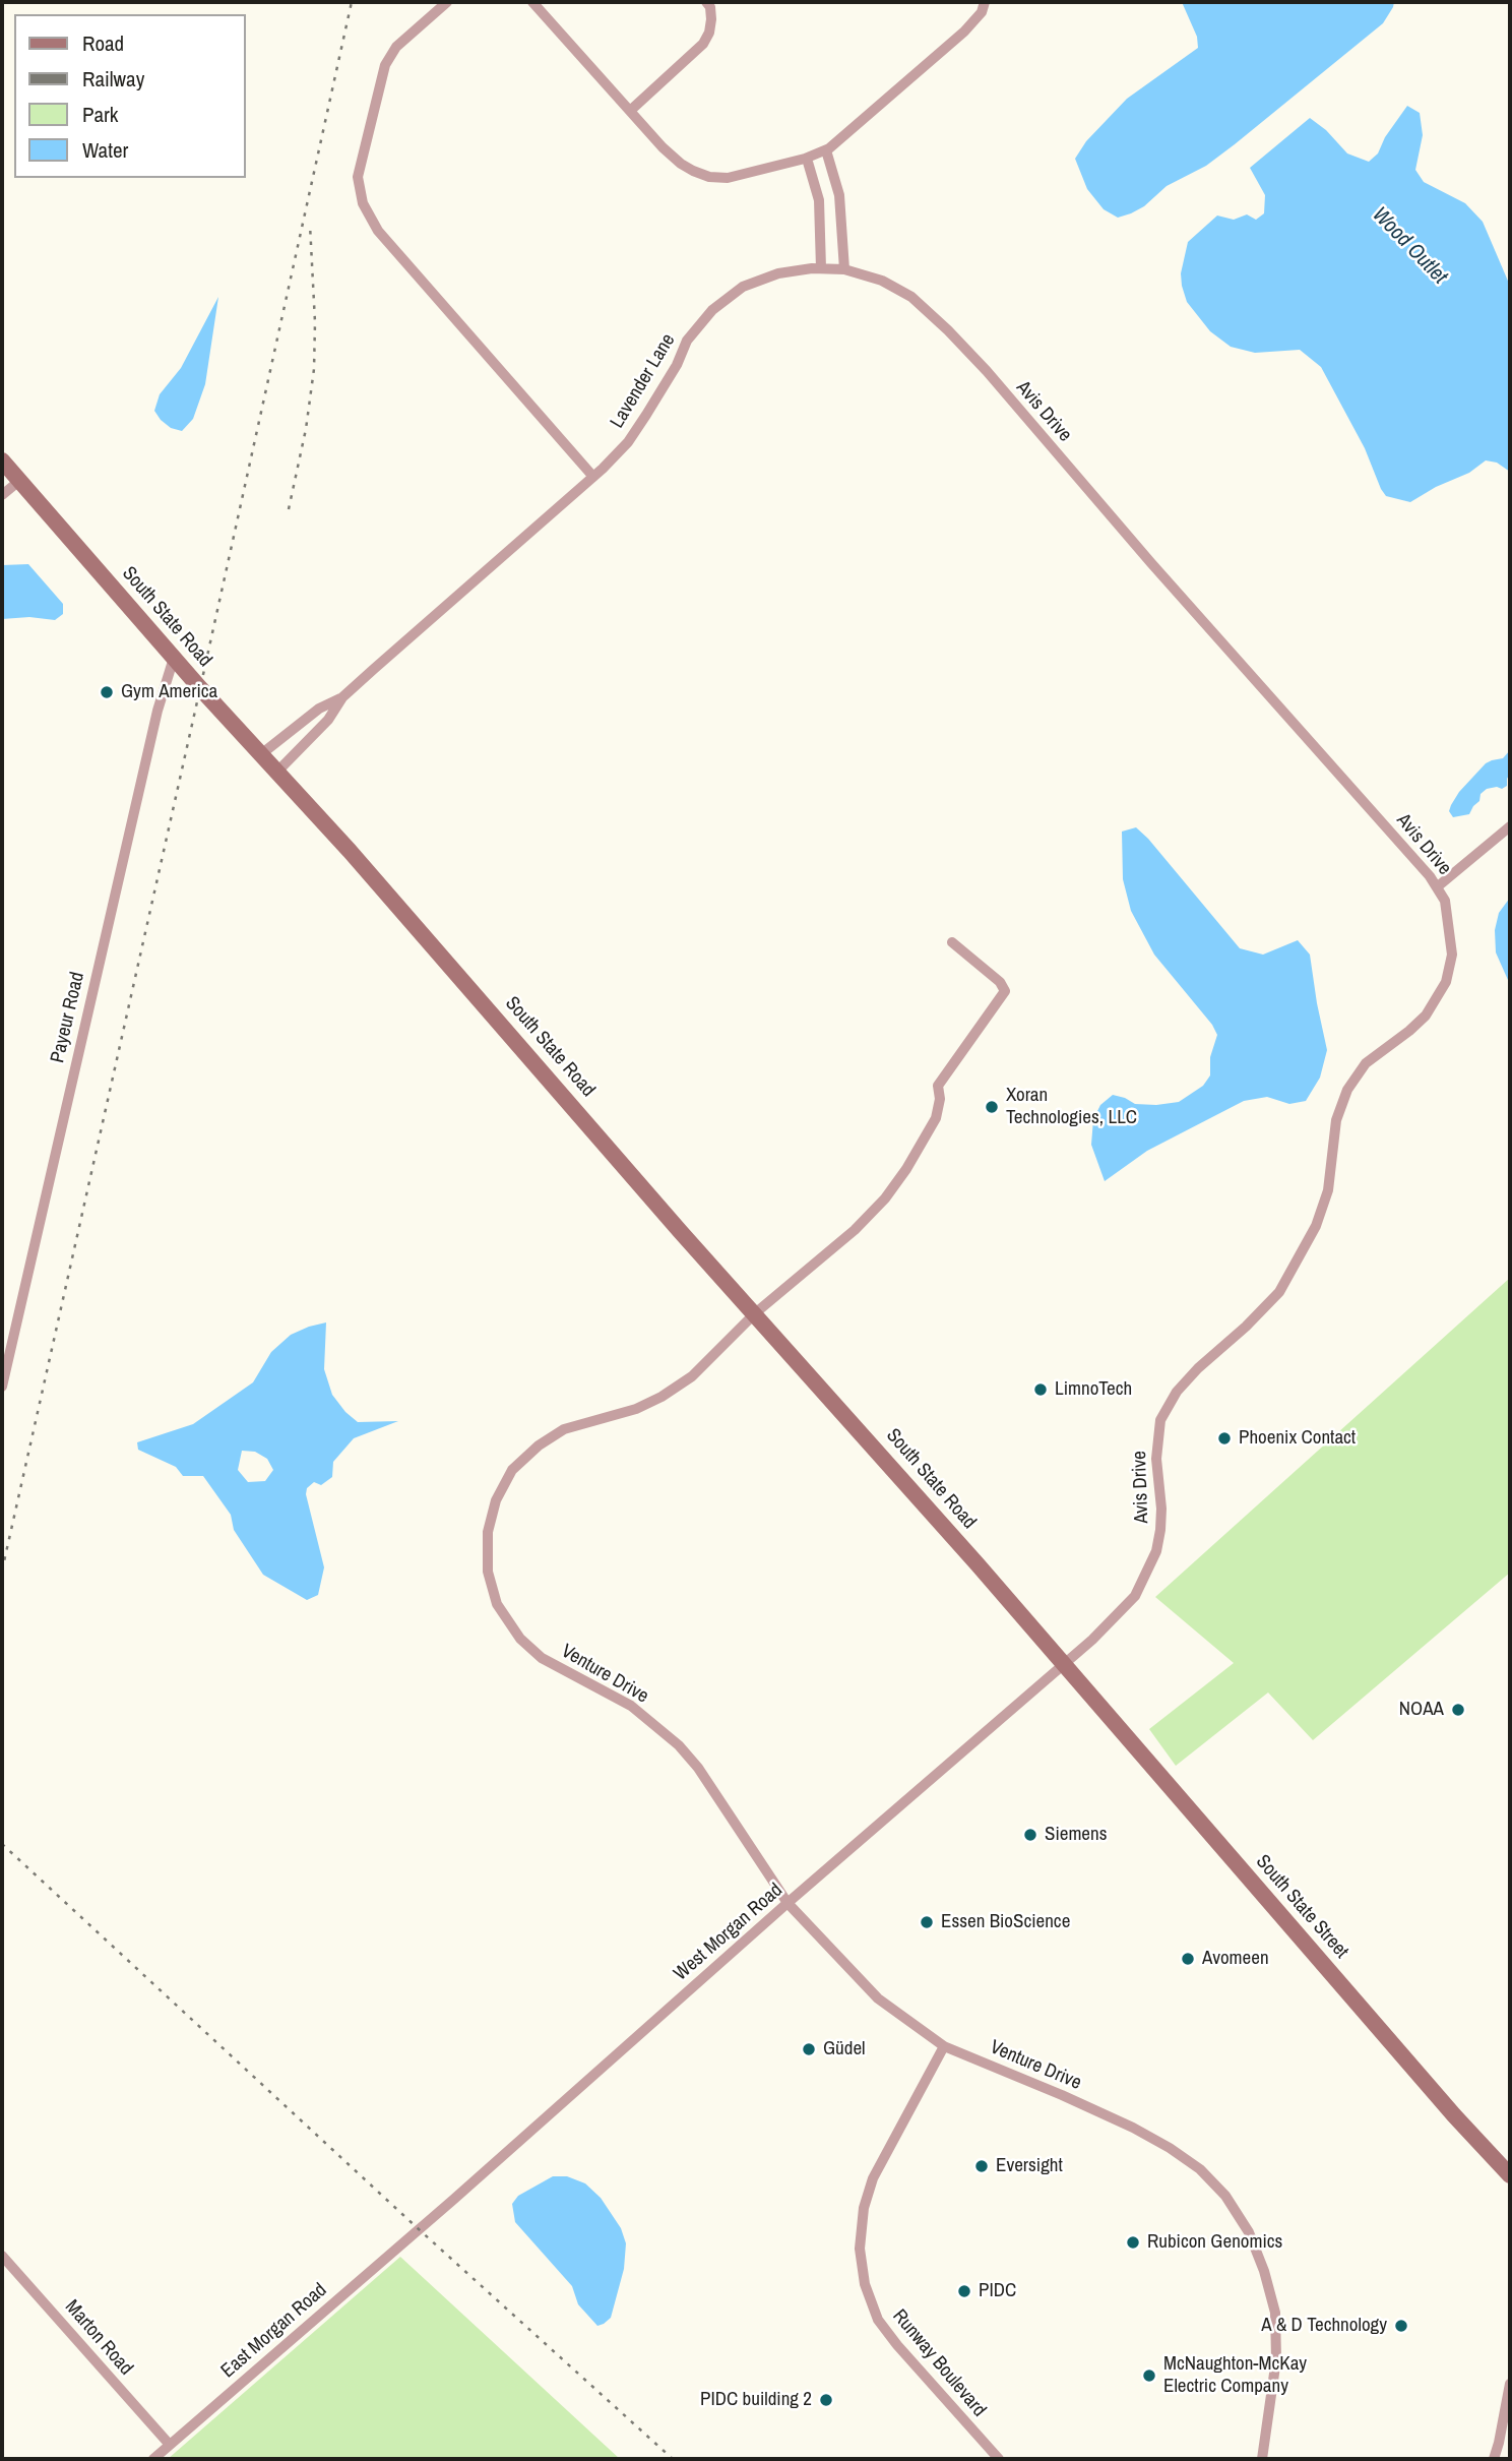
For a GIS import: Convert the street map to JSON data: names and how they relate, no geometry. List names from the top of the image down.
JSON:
{
  "streets": {
    "main road": ["South State Road", "South State Street"],
    "street": [
      "Lavender Lane",
      "Avis Drive",
      "Payeur Road",
      "Venture Drive",
      "West Morgan Road",
      "East Morgan Road",
      "Marton Road",
      "Runway Boulevard"
    ]
  },
  "crossings": [
    ["Lavender Lane", "Avis Drive"],
    ["Lavender Lane", "South State Road"],
    ["Avis Drive", "South State Road"],
    ["Avis Drive", "South State Street"],
    ["Avis Drive", "West Morgan Road"],
    ["South State Road", "Payeur Road"],
    ["South State Road", "Venture Drive"],
    ["South State Road", "South State Street"],
    ["South State Road", "West Morgan Road"],
    ["Venture Drive", "West Morgan Road"],
    ["Venture Drive", "Runway Boulevard"],
    ["South State Street", "West Morgan Road"],
    ["West Morgan Road", "East Morgan Road"],
    ["East Morgan Road", "Marton Road"]
  ],
  "water": ["Wood Outlet"],
  "places": [
    "Gym America",
    "Xoran Technologies, LLC",
    "LimnoTech",
    "Phoenix Contact",
    "NOAA",
    "Siemens",
    "Essen BioScience",
    "Avomeen",
    "Güdel",
    "Eversight",
    "Rubicon Genomics",
    "PIDC",
    "A & D Technology",
    "McNaughton-McKay Electric Company",
    "PIDC building 2"
  ],
  "legend": [
    "Road",
    "Railway",
    "Park",
    "Water"
  ]
}
